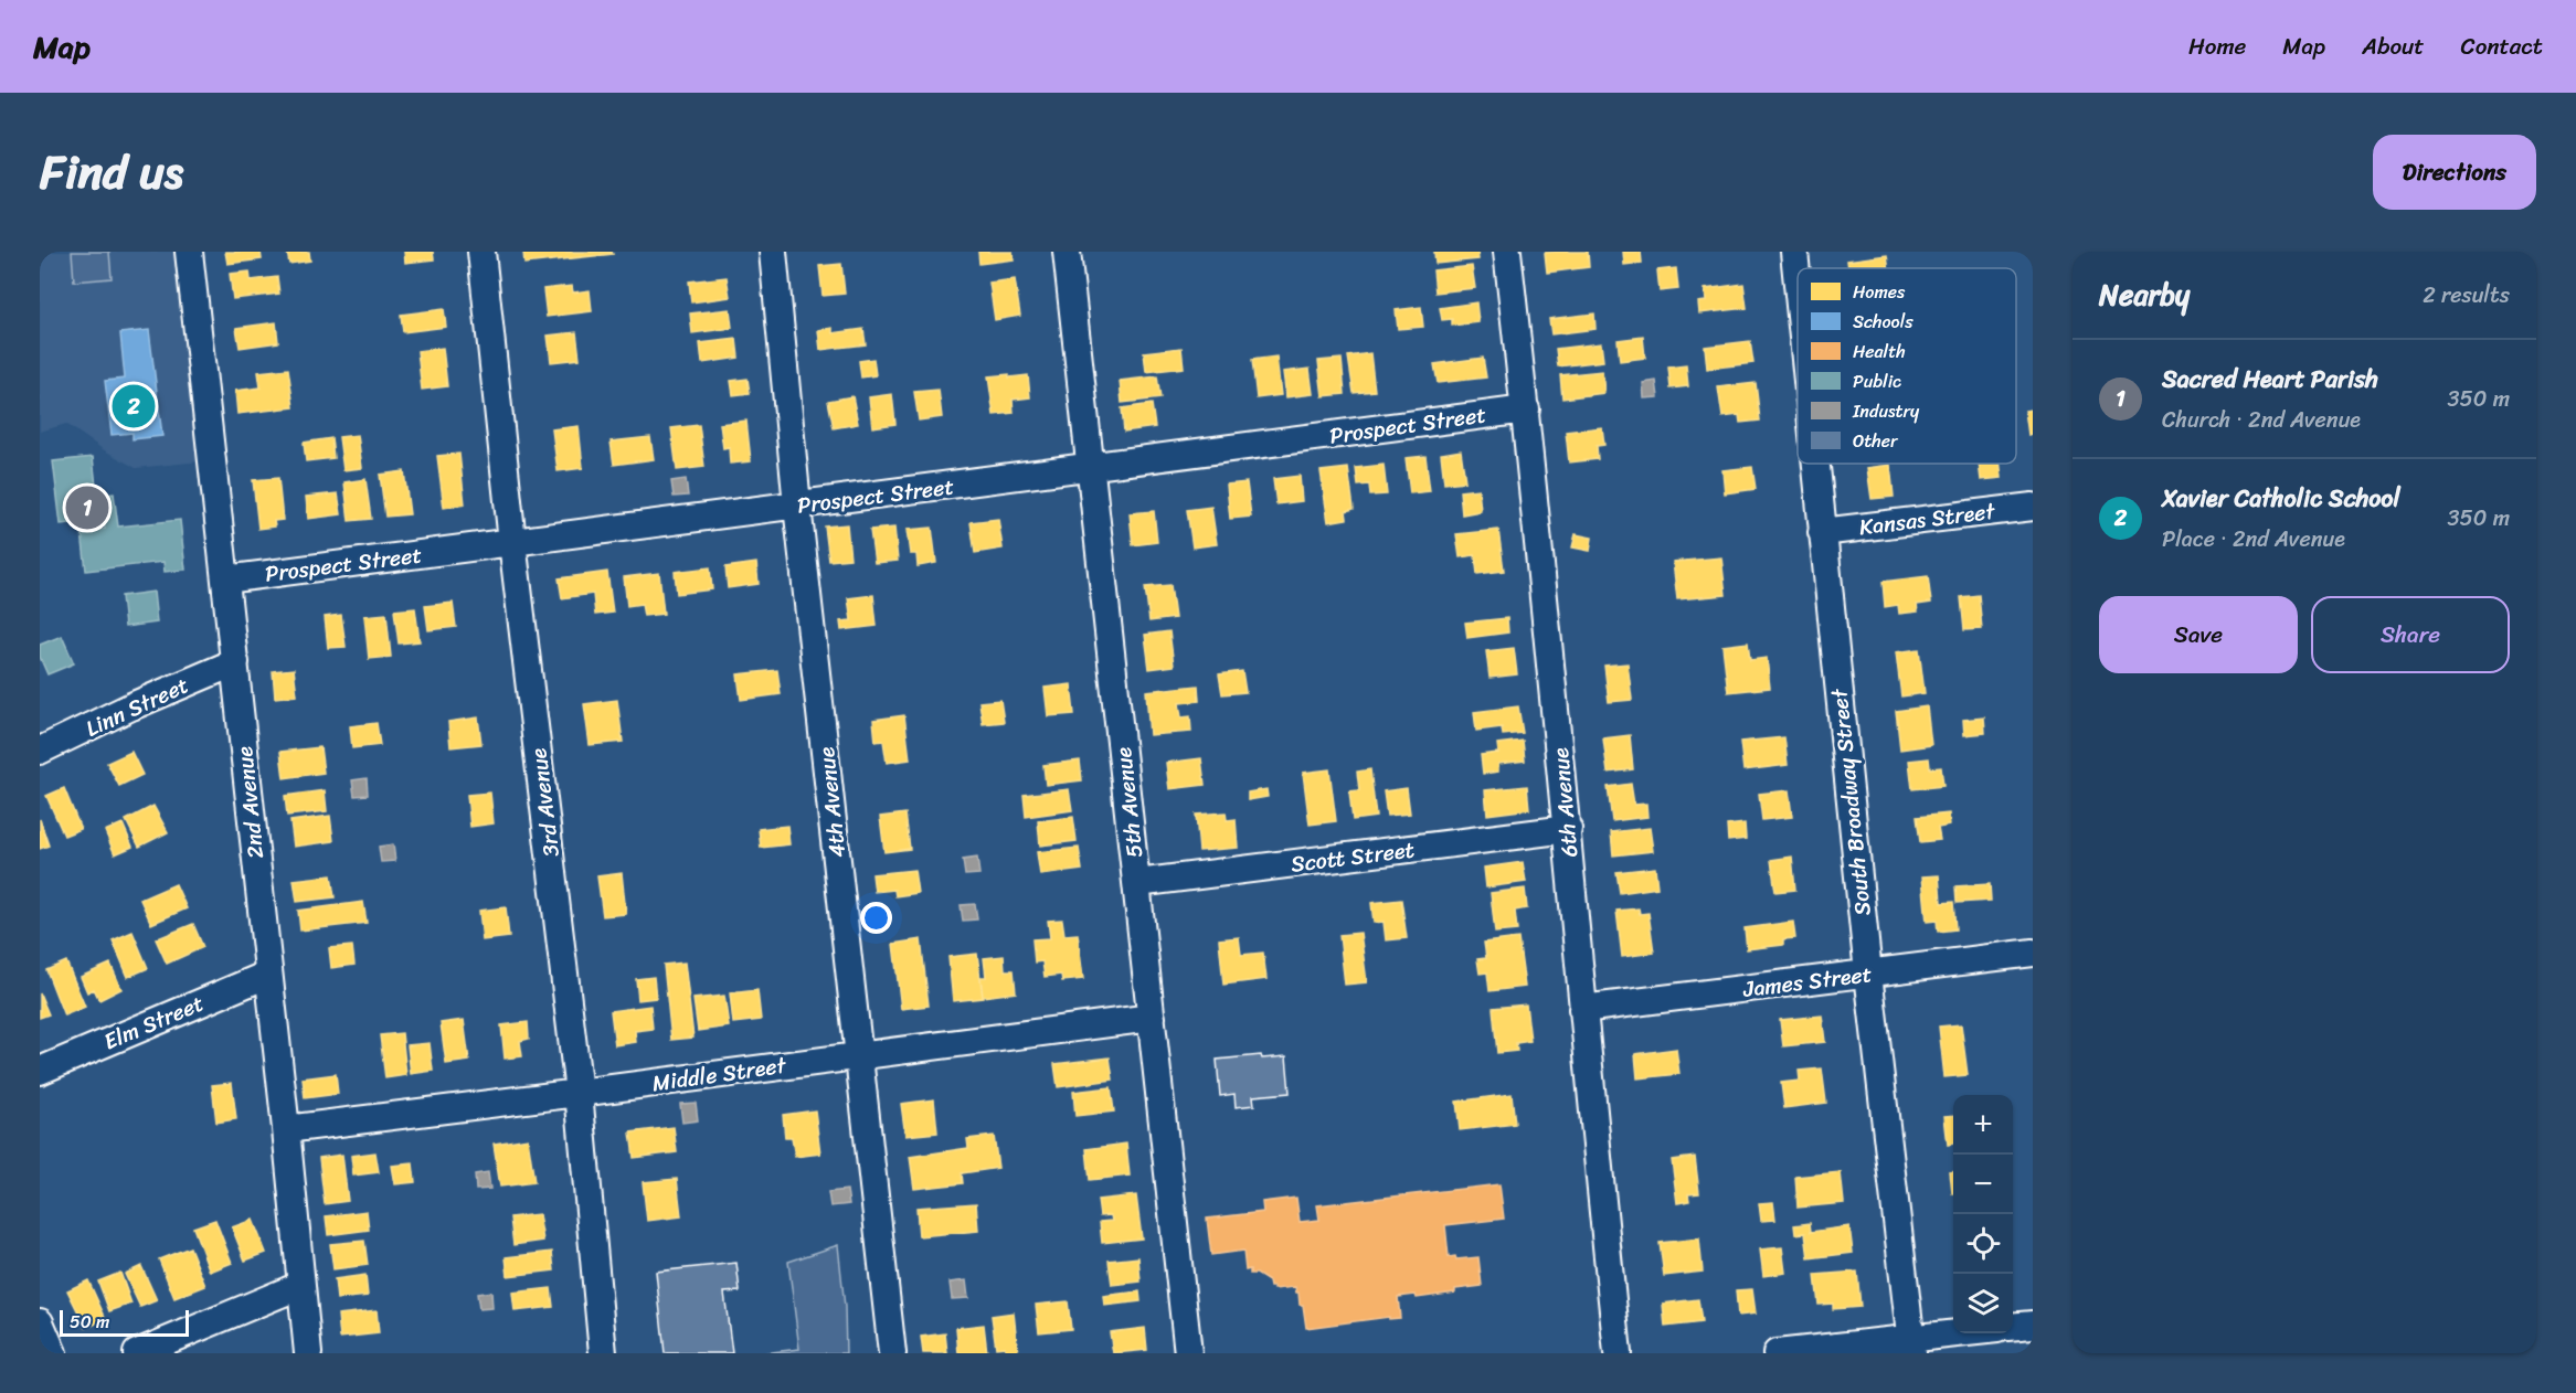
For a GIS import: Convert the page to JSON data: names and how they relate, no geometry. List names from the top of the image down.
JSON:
{
  "streets": {
    "street": [
      "Prospect Street",
      "Kansas Street",
      "Linn Street",
      "2nd Avenue",
      "3rd Avenue",
      "4th Avenue",
      "5th Avenue",
      "6th Avenue",
      "South Broadway Street",
      "Scott Street",
      "James Street",
      "Elm Street",
      "Middle Street"
    ]
  },
  "crossings": [
    ["Prospect Street", "2nd Avenue"],
    ["Prospect Street", "3rd Avenue"],
    ["Prospect Street", "4th Avenue"],
    ["Prospect Street", "5th Avenue"],
    ["Prospect Street", "6th Avenue"],
    ["Kansas Street", "South Broadway Street"],
    ["Linn Street", "2nd Avenue"],
    ["2nd Avenue", "Elm Street"],
    ["2nd Avenue", "Middle Street"],
    ["3rd Avenue", "Middle Street"],
    ["4th Avenue", "Middle Street"],
    ["5th Avenue", "Scott Street"],
    ["5th Avenue", "Middle Street"],
    ["6th Avenue", "Scott Street"],
    ["6th Avenue", "James Street"],
    ["South Broadway Street", "James Street"]
  ],
  "legend": [
    "Homes",
    "Schools",
    "Health",
    "Public",
    "Industry",
    "Other"
  ],
  "scale_bar": "50 m",
  "page": {
    "header": "Map",
    "nav": [
      "Home",
      "Map",
      "About",
      "Contact"
    ],
    "title": "Find us",
    "buttons": [
      "Directions",
      ["Save", "Share"]
    ],
    "heading": ["Nearby", "2 results"],
    "list": [
      {
        "mark": "1",
        "name": "Sacred Heart Parish",
        "note": "Church · 2nd Avenue",
        "value": "350 m"
      },
      {
        "mark": "2",
        "name": "Xavier Catholic School",
        "note": "Place · 2nd Avenue",
        "value": "350 m"
      }
    ],
    "pins": ["2", "1"],
    "map_buttons": ["+", "−"],
    "scale": "50 m"
  }
}
